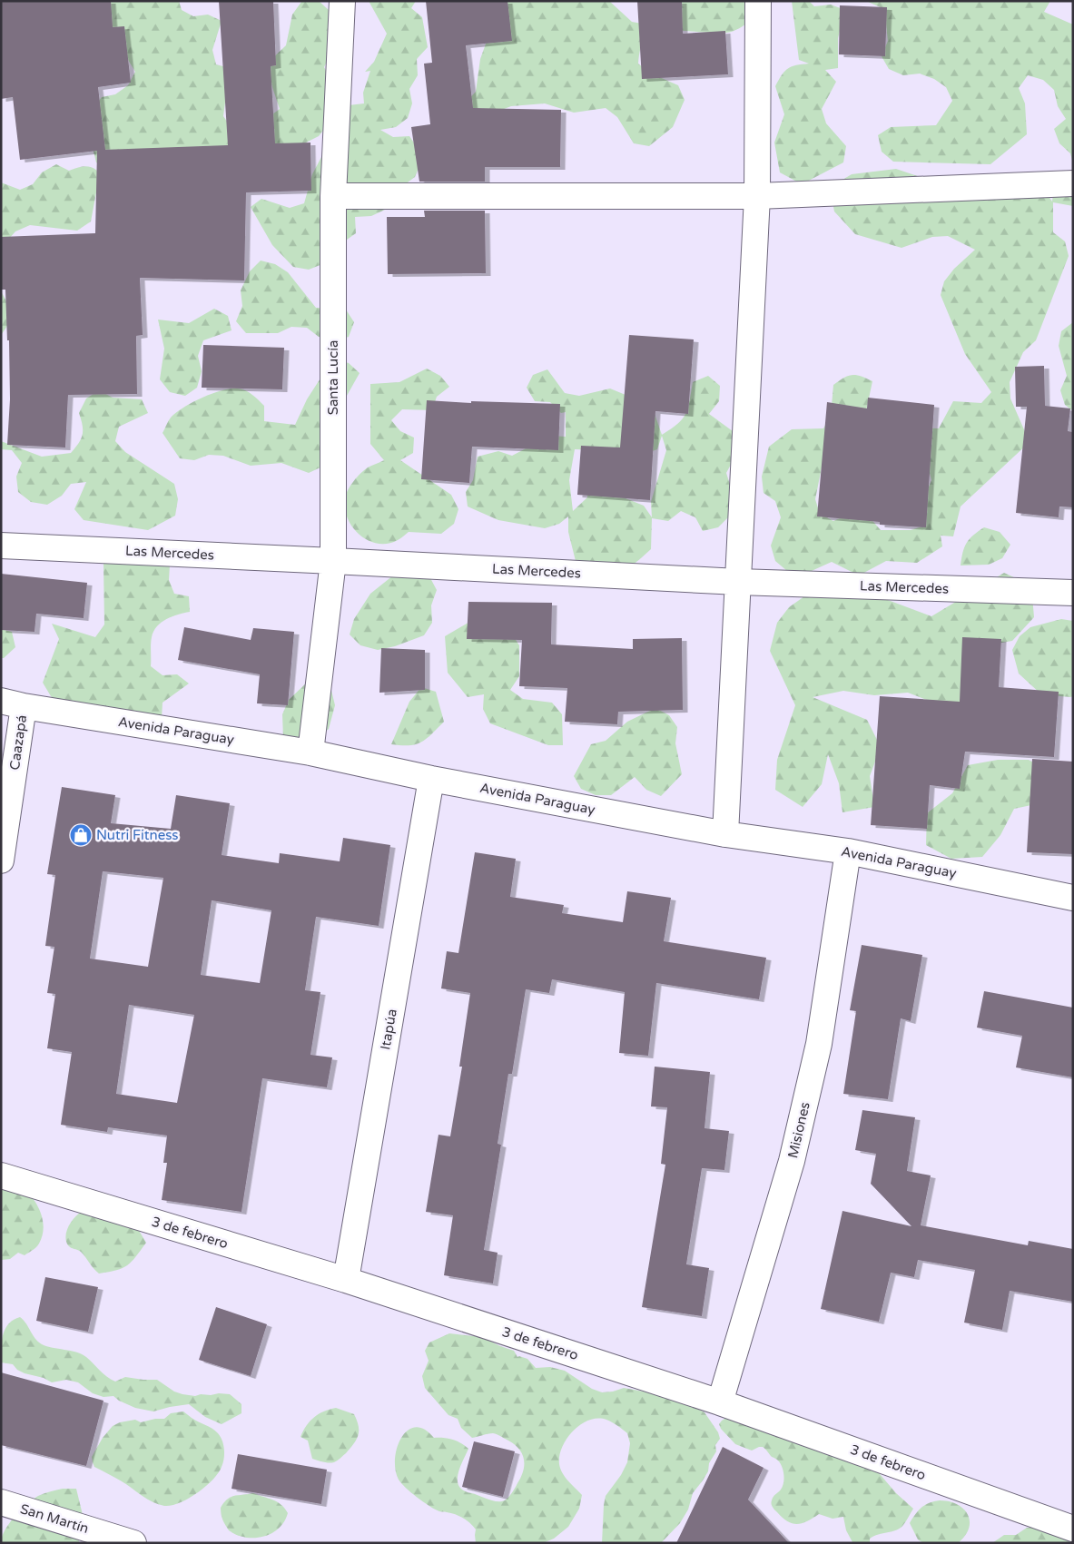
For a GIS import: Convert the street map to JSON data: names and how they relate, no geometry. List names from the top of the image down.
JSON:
{
  "streets": {
    "street": [
      "Santa Lucía",
      "Las Mercedes",
      "Avenida Paraguay",
      "Caazapá",
      "Itapúa",
      "Misiones",
      "3 de febrero",
      "San Martín"
    ]
  },
  "crossings": [
    ["Santa Lucía", "Las Mercedes"],
    ["Santa Lucía", "Avenida Paraguay"],
    ["Avenida Paraguay", "Caazapá"],
    ["Avenida Paraguay", "Itapúa"],
    ["Avenida Paraguay", "Misiones"],
    ["Itapúa", "3 de febrero"],
    ["Misiones", "3 de febrero"]
  ],
  "places": {
    "shop": ["Nutri Fitness"]
  }
}
